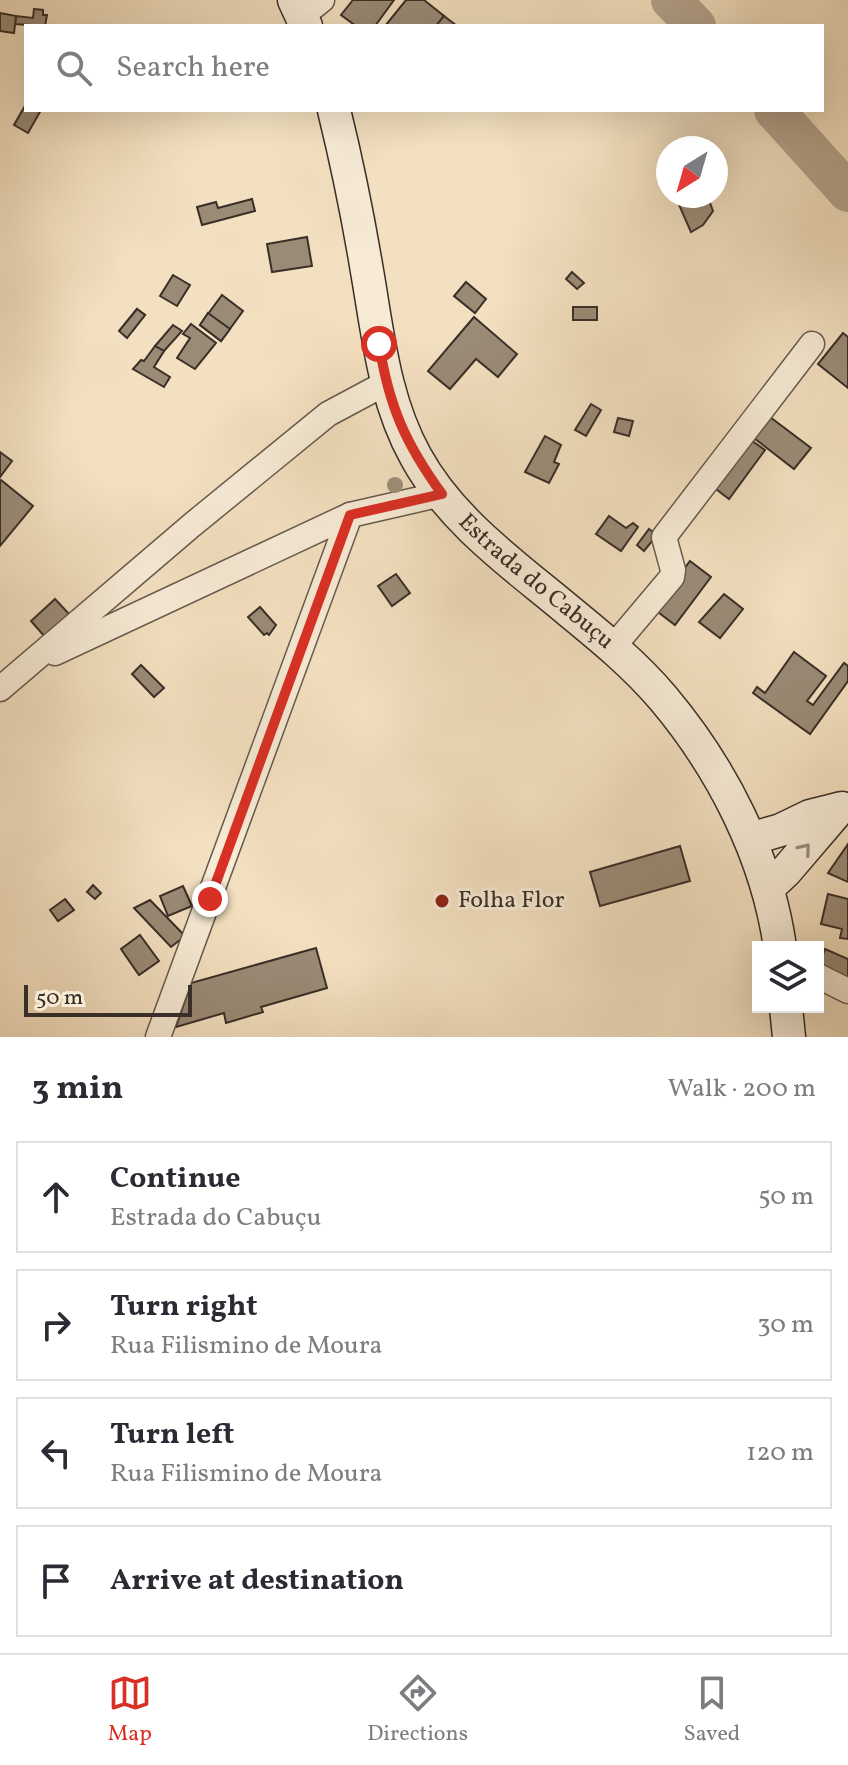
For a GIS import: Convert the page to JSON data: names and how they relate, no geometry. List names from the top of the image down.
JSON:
{
  "streets": {
    "street": ["Estrada do Cabuçu"]
  },
  "places": ["Folha Flor"],
  "scale_bar": "50 m",
  "north": "bottom left",
  "page": {
    "search": "Search here",
    "scale": "50 m",
    "heading": ["3 min", "Walk · 200 m"],
    "list": [
      ["Continue", "Estrada do Cabuçu", "50 m"],
      ["Turn right", "Rua Filismino de Moura", "30 m"],
      ["Turn left", "Rua Filismino de Moura", "120 m"],
      "Arrive at destination"
    ],
    "nav": ["Map", "Directions", "Saved"]
  }
}
